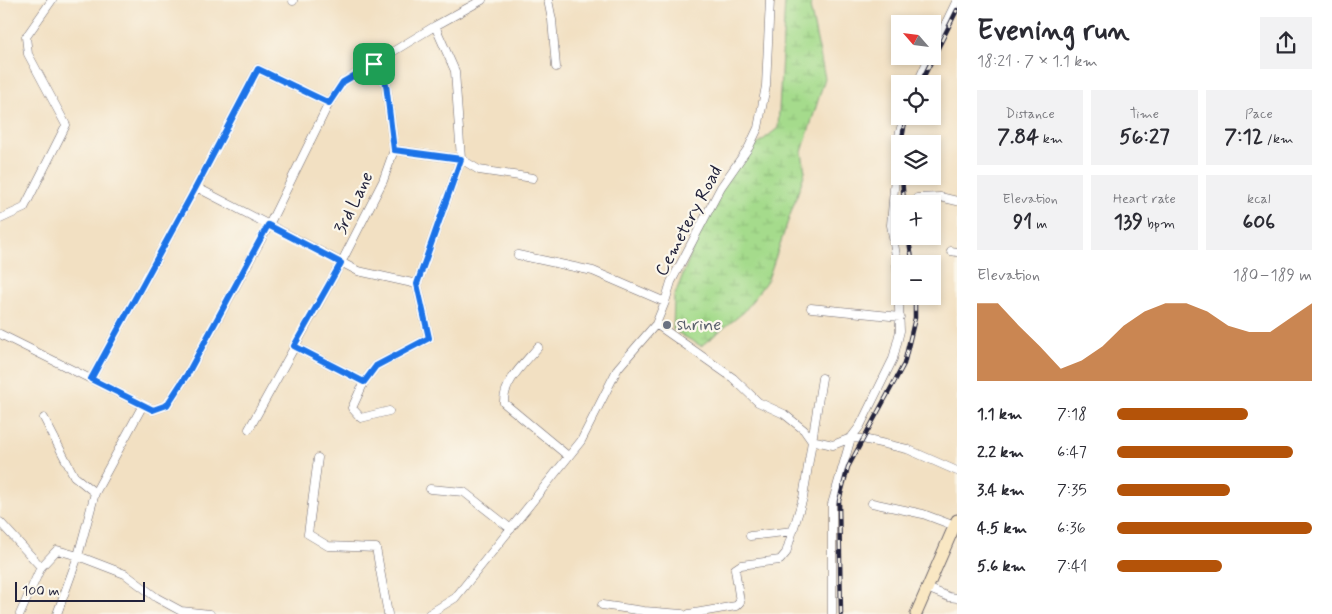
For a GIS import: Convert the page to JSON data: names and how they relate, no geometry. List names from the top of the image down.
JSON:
{
  "streets": {
    "street": ["3rd Lane", "Cemetery Road"]
  },
  "places": ["shrine"],
  "scale_bar": "100 m",
  "north": "top left",
  "page": {
    "heading": ["Evening run", "18:21 · 7 × 1.1 km"],
    "map_buttons": ["+", "−"],
    "stats": [
      ["Distance", "7.84 km"],
      ["Time", "56:27"],
      ["Pace", "7:12 /km"],
      ["Elevation", "91 m"],
      ["Heart rate", "139 bpm"],
      ["kcal", "606"]
    ],
    "chart": ["Elevation", "180–189 m"],
    "list": [
      {
        "name": "1.1 km",
        "note": "7:18"
      },
      {
        "name": "2.2 km",
        "note": "6:47"
      },
      {
        "name": "3.4 km",
        "note": "7:35"
      },
      {
        "name": "4.5 km",
        "note": "6:36"
      },
      {
        "name": "5.6 km",
        "note": "7:41"
      }
    ],
    "scale": "100 m"
  }
}
